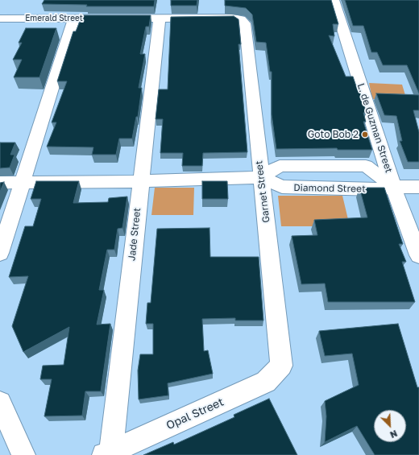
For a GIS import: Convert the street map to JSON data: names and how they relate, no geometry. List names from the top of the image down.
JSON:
{
  "streets": {
    "street": [
      "Emerald Street",
      "L. de Guzman Street",
      "Diamond Street",
      "Garnet Street",
      "Jade Street",
      "Opal Street"
    ]
  },
  "crossings": [
    ["Emerald Street", "Garnet Street"],
    ["Emerald Street", "Jade Street"],
    ["L. de Guzman Street", "Diamond Street"],
    ["Diamond Street", "Garnet Street"],
    ["Diamond Street", "Jade Street"],
    ["Garnet Street", "Opal Street"],
    ["Jade Street", "Opal Street"]
  ],
  "places": ["Goto Bob 2"],
  "north": "bottom right"
}
